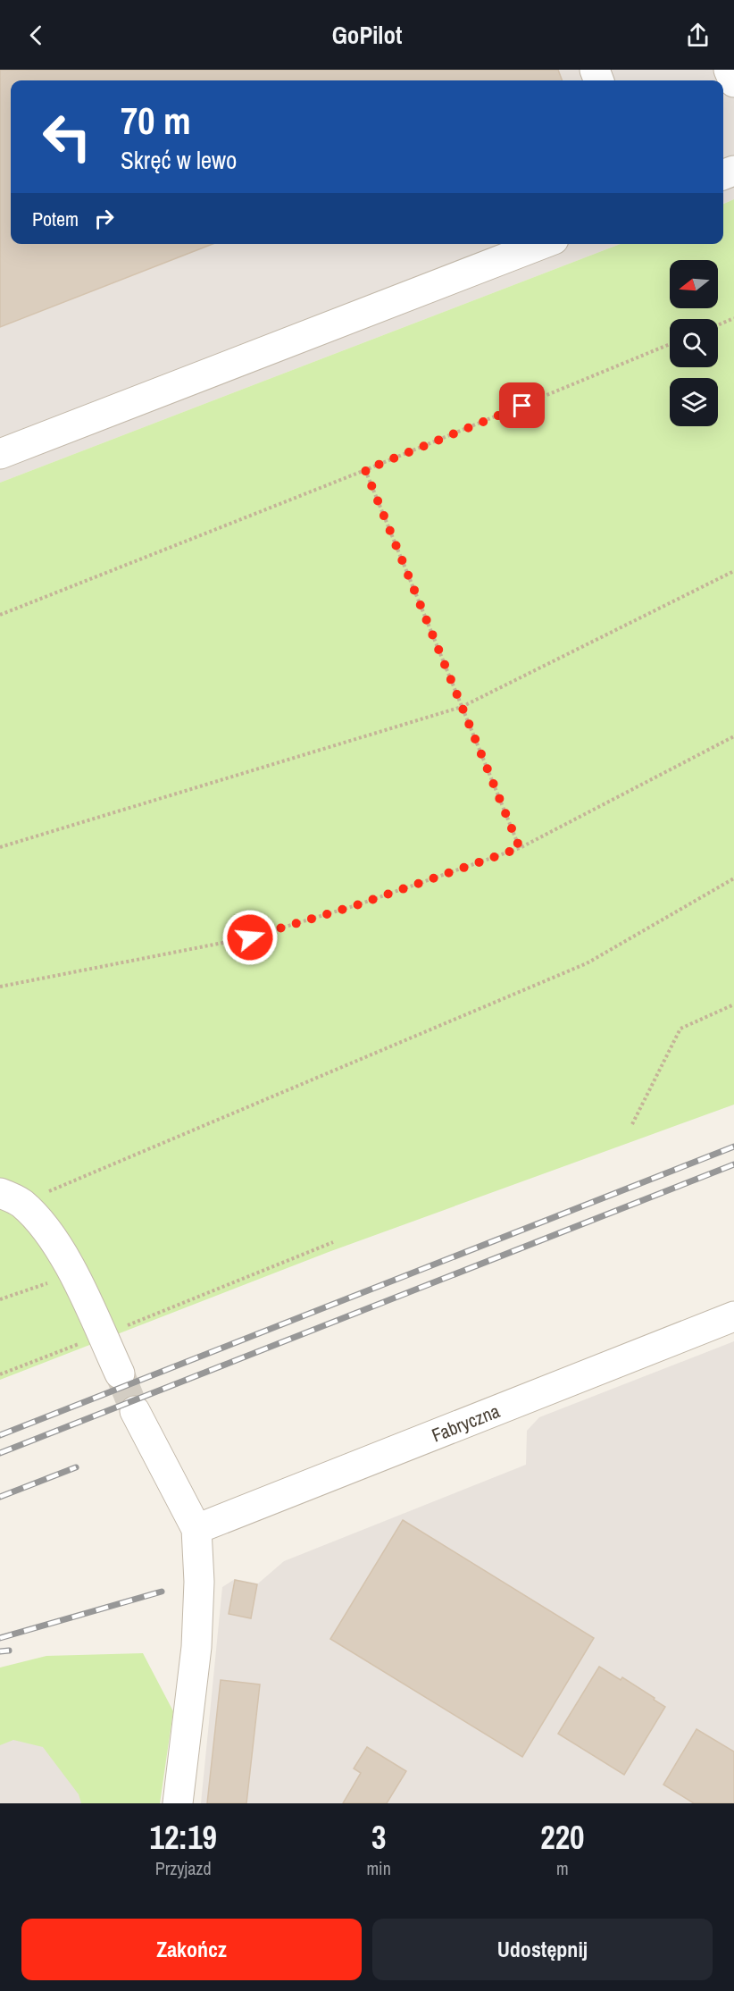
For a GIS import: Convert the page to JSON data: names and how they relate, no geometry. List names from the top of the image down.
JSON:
{
  "streets": {
    "street": ["Fabryczna"]
  },
  "north": "left",
  "page": {
    "header": "GoPilot",
    "turn": ["70 m", "Skręć w lewo"],
    "then": "Potem",
    "eta": [
      "12:19",
      "Przyjazd",
      "3",
      "min",
      "220",
      "m"
    ],
    "buttons": ["Zakończ", "Udostępnij"]
  }
}
